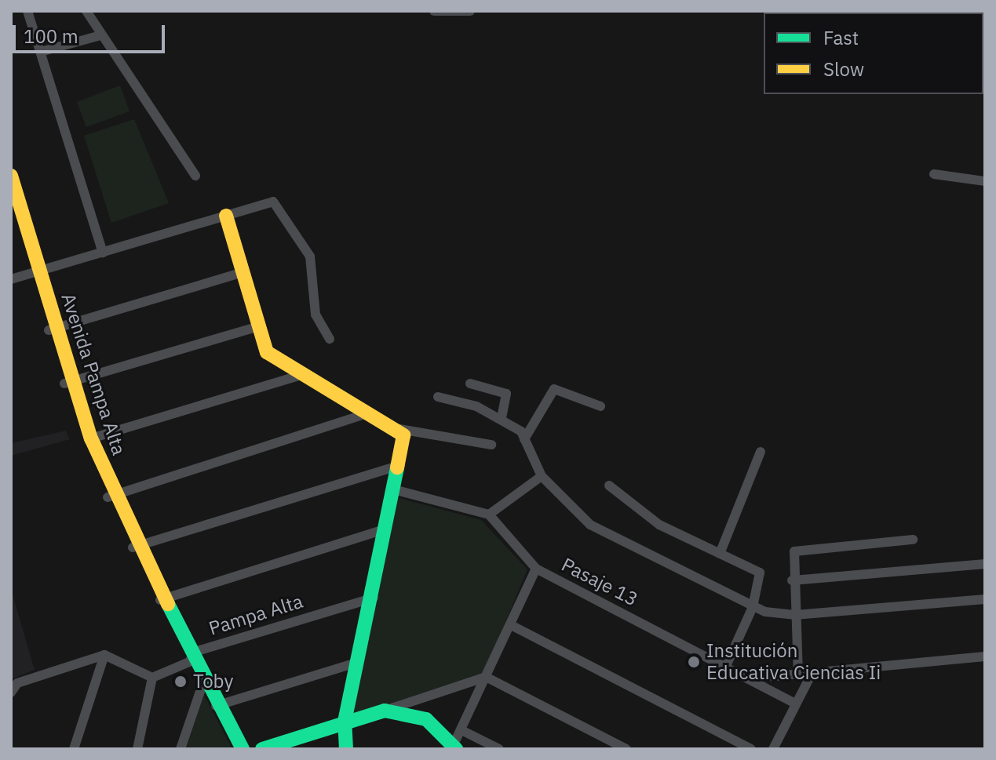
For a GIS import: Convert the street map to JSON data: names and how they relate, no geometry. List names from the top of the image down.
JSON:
{
  "streets": {
    "street": ["Avenida Pampa Alta", "Pasaje 13", "Pampa Alta"]
  },
  "crossings": [
    ["Avenida Pampa Alta", "Pampa Alta"]
  ],
  "places": ["Institución Educativa Ciencias Ii", "Toby"],
  "legend": ["Fast", "Slow"],
  "scale_bar": "100 m"
}
